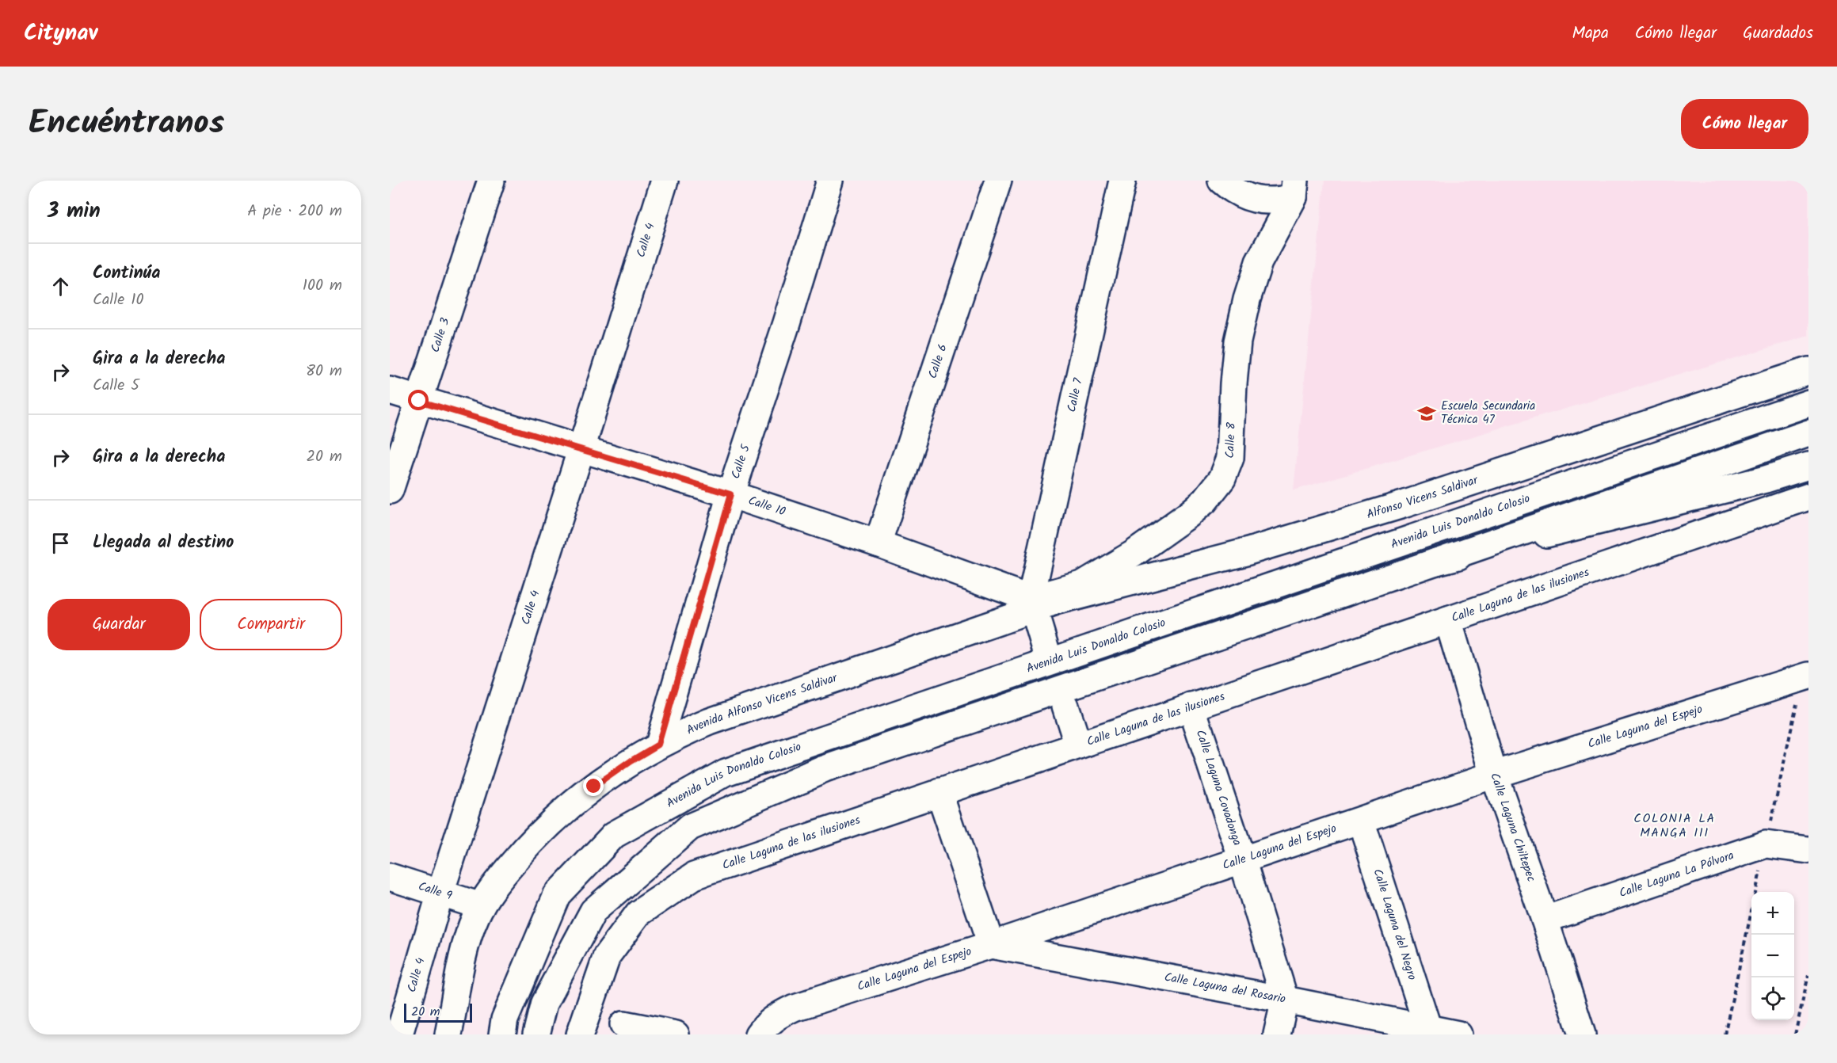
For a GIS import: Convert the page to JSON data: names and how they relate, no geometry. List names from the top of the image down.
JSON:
{
  "streets": {
    "main road": [
      "Calle 4",
      "Calle 3",
      "Calle 6",
      "Calle 7",
      "Calle 8",
      "Calle 5",
      "Alfonso Vicens Saldivar",
      "Calle 10",
      "Avenida Luis Donaldo Colosio",
      "Calle Laguna de las ilusiones",
      "Avenida Alfonso Vicens Saldivar",
      "Calle Laguna del Espejo",
      "Calle Laguna Covadonga",
      "Calle Laguna Chiltepec",
      "Calle Laguna La Pólvora",
      "Calle 9",
      "Calle Laguna del Negro",
      "Calle Laguna del Rosario"
    ]
  },
  "crossings": [
    ["Calle 4", "Calle 10"],
    ["Calle 4", "Calle 9"],
    ["Calle 3", "Calle 10"],
    ["Calle 6", "Calle 10"],
    ["Calle 7", "Calle 8"],
    ["Calle 7", "Alfonso Vicens Saldivar"],
    ["Calle 7", "Calle 10"],
    ["Calle 7", "Avenida Alfonso Vicens Saldivar"],
    ["Calle 8", "Alfonso Vicens Saldivar"],
    ["Calle 8", "Calle 10"],
    ["Calle 8", "Avenida Alfonso Vicens Saldivar"],
    ["Calle 5", "Calle 10"],
    ["Calle 5", "Avenida Alfonso Vicens Saldivar"],
    ["Alfonso Vicens Saldivar", "Calle 10"],
    ["Alfonso Vicens Saldivar", "Avenida Alfonso Vicens Saldivar"],
    ["Calle 10", "Avenida Alfonso Vicens Saldivar"],
    ["Calle Laguna de las ilusiones", "Calle Laguna Covadonga"],
    ["Calle Laguna de las ilusiones", "Calle Laguna Chiltepec"],
    ["Avenida Alfonso Vicens Saldivar", "Calle 9"],
    ["Calle Laguna del Espejo", "Calle Laguna Covadonga"],
    ["Calle Laguna del Espejo", "Calle Laguna Chiltepec"],
    ["Calle Laguna del Espejo", "Calle Laguna del Negro"],
    ["Calle Laguna del Espejo", "Calle Laguna del Rosario"],
    ["Calle Laguna Covadonga", "Calle Laguna del Rosario"],
    ["Calle Laguna Chiltepec", "Calle Laguna La Pólvora"],
    ["Calle Laguna del Negro", "Calle Laguna del Rosario"]
  ],
  "districts": ["COLONIA LA MANGA III"],
  "places": {
    "school or university": ["Escuela Secundaria Técnica 47"]
  },
  "scale_bar": "20 m",
  "page": {
    "header": "Citynav",
    "nav": ["Mapa", "Cómo llegar", "Guardados"],
    "title": "Encuéntranos",
    "buttons": [
      "Cómo llegar",
      ["Guardar", "Compartir"]
    ],
    "heading": ["3 min", "A pie · 200 m"],
    "list": [
      ["Continúa", "Calle 10", "100 m"],
      ["Gira a la derecha", "Calle 5", "80 m"],
      ["Gira a la derecha", "20 m"],
      "Llegada al destino"
    ],
    "map_buttons": ["+", "−"],
    "scale": "20 m"
  }
}
